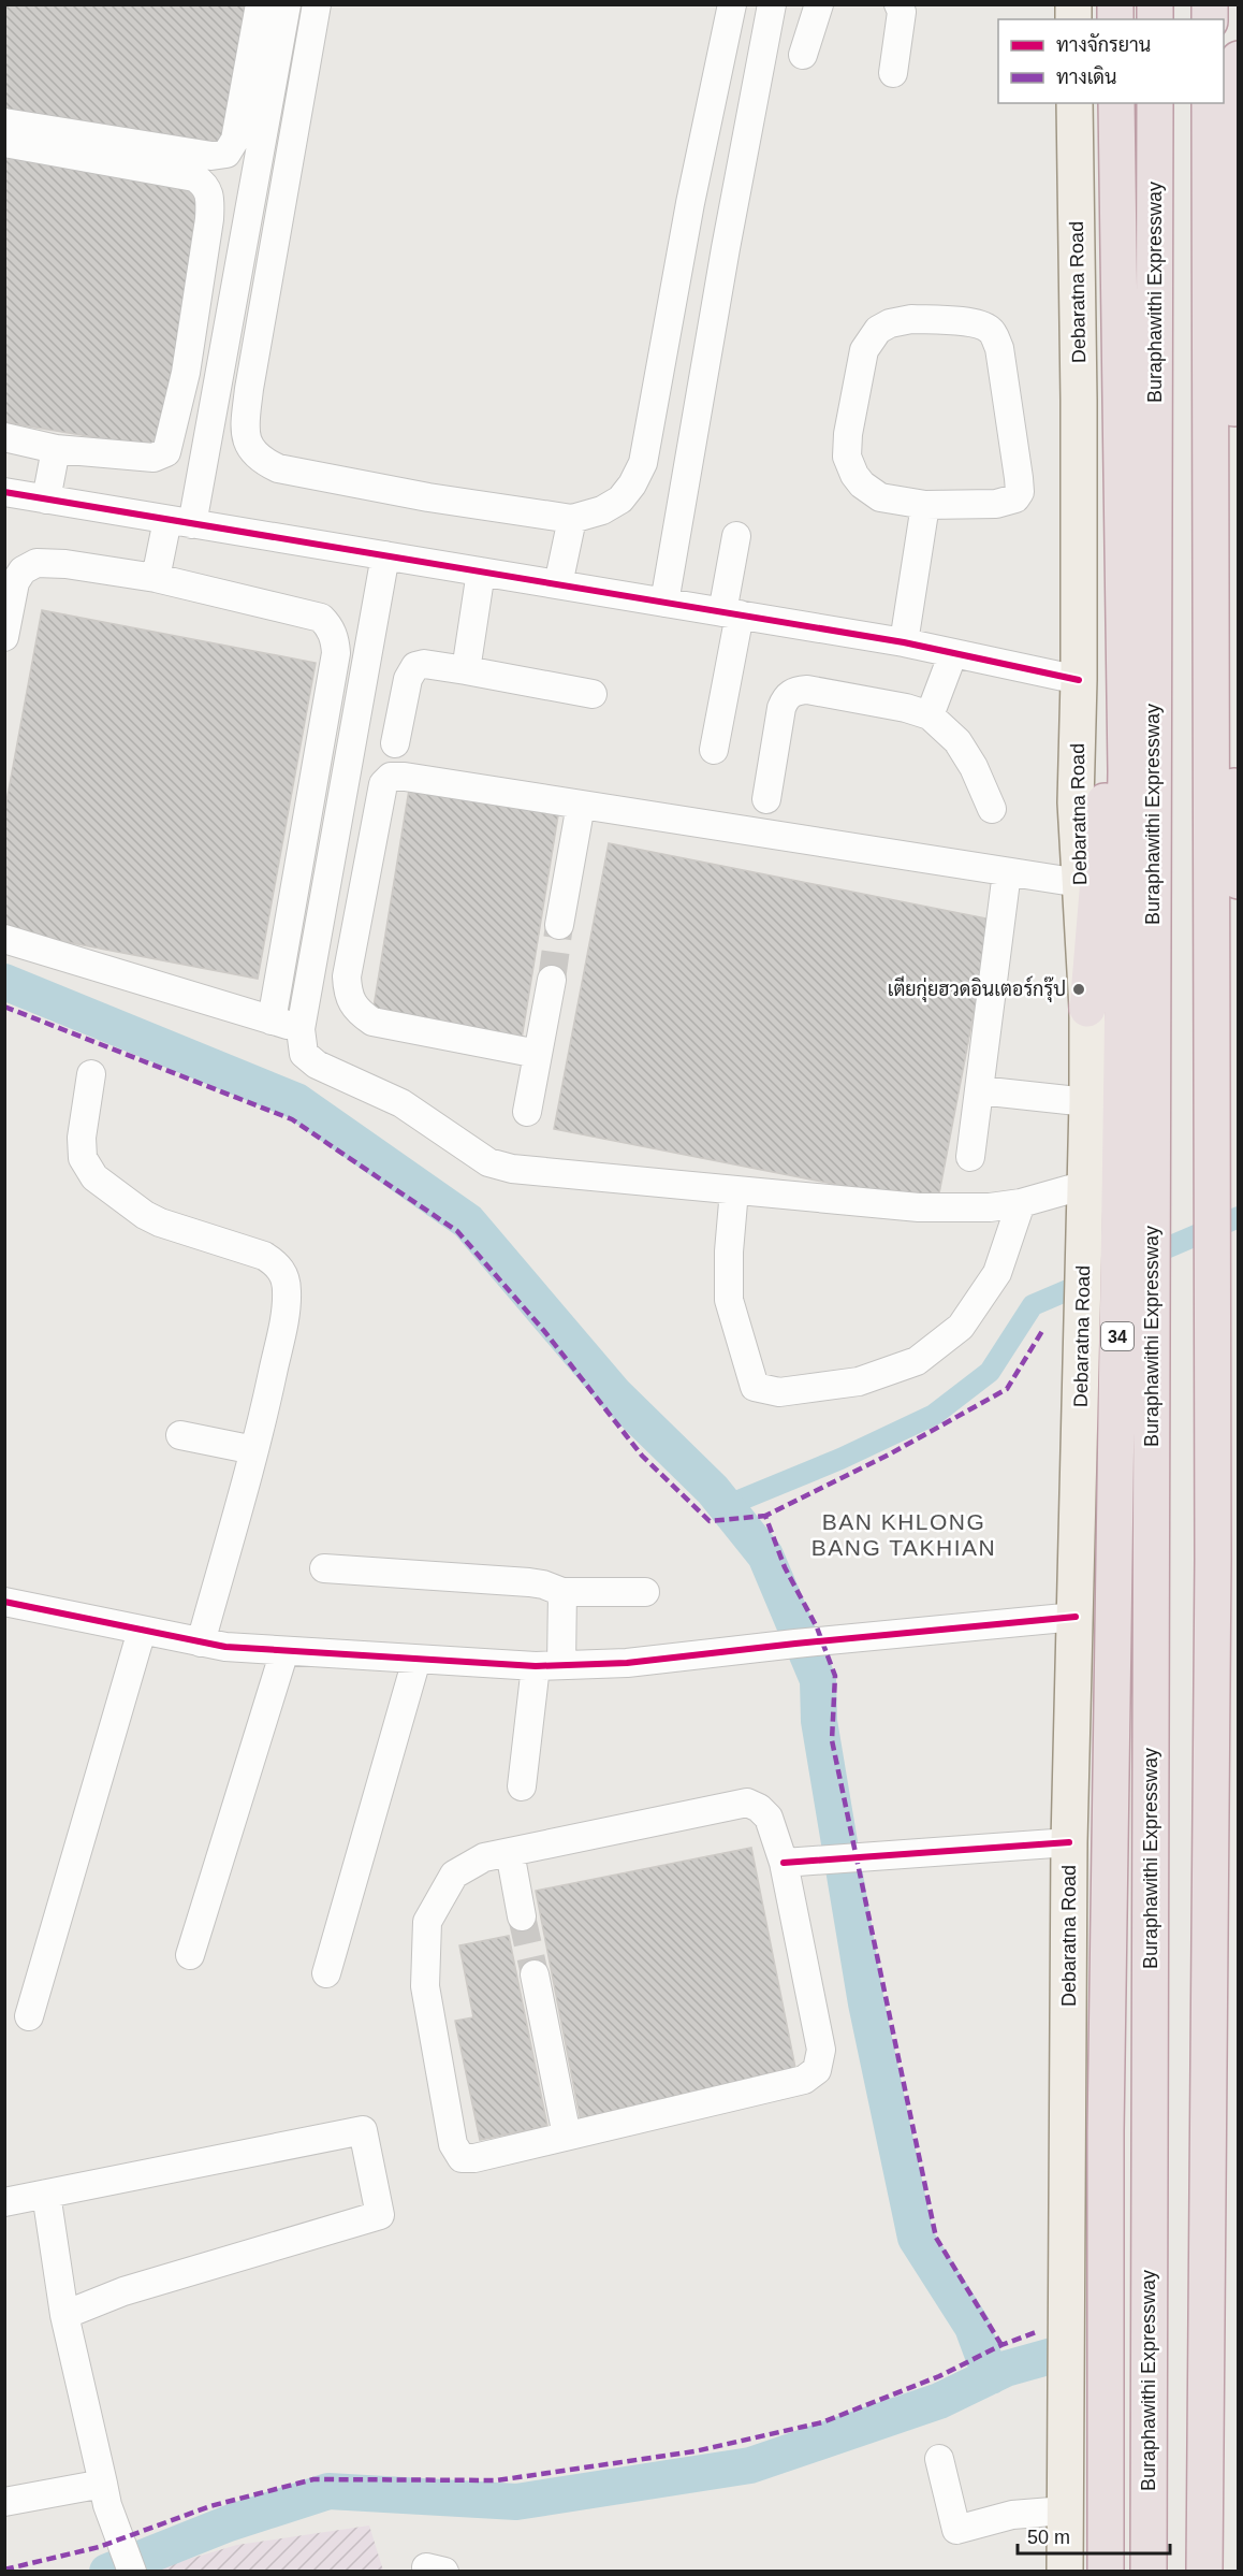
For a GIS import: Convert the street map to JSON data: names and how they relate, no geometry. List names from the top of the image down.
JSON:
{
  "streets": {
    "highway": ["Debaratna Road", "Buraphawithi Expressway", "34"]
  },
  "districts": ["BAN KHLONG BANG TAKHIAN"],
  "places": ["เตียกุ่ยฮวดอินเตอร์กรุ๊ป"],
  "legend": ["ทางจักรยาน", "ทางเดิน"],
  "scale_bar": "50 m"
}
